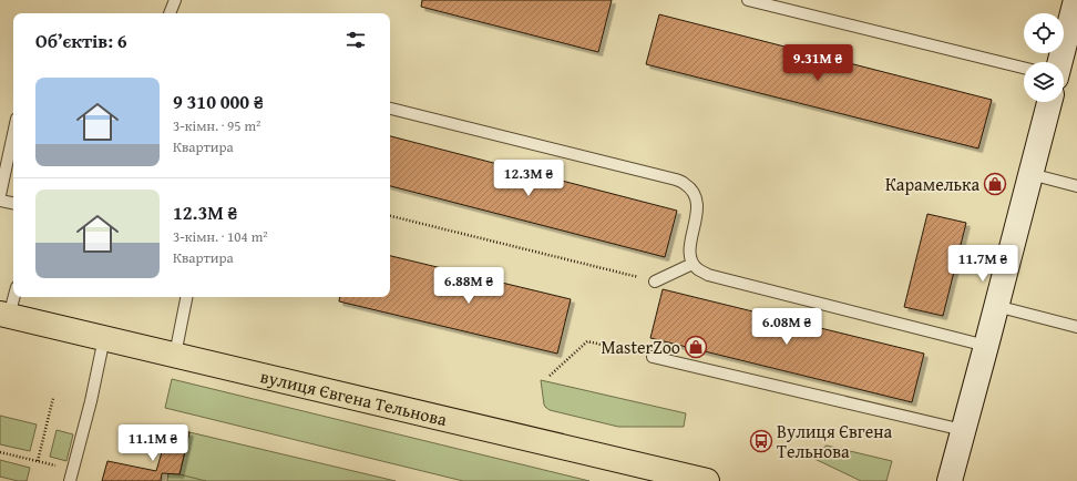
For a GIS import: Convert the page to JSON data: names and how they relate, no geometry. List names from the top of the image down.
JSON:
{
  "streets": {
    "main road": ["вулиця Євгена Тельнова"]
  },
  "places": {
    "shop": ["Карамелька", "MasterZoo"],
    "bus stop": ["Вулиця Євгена Тельнова"]
  },
  "page": {
    "heading": "Об’єктів: 6",
    "price": [
      "9.31M ₴",
      "12.3M ₴",
      "11.7M ₴",
      "6.88M ₴",
      "6.08M ₴",
      "11.1M ₴"
    ],
    "list": [
      {
        "name": "9 310 000 ₴",
        "note": "3-кімн. · 95 m² · Квартира"
      },
      {
        "name": "12.3M ₴",
        "note": "3-кімн. · 104 m² · Квартира"
      }
    ]
  }
}
